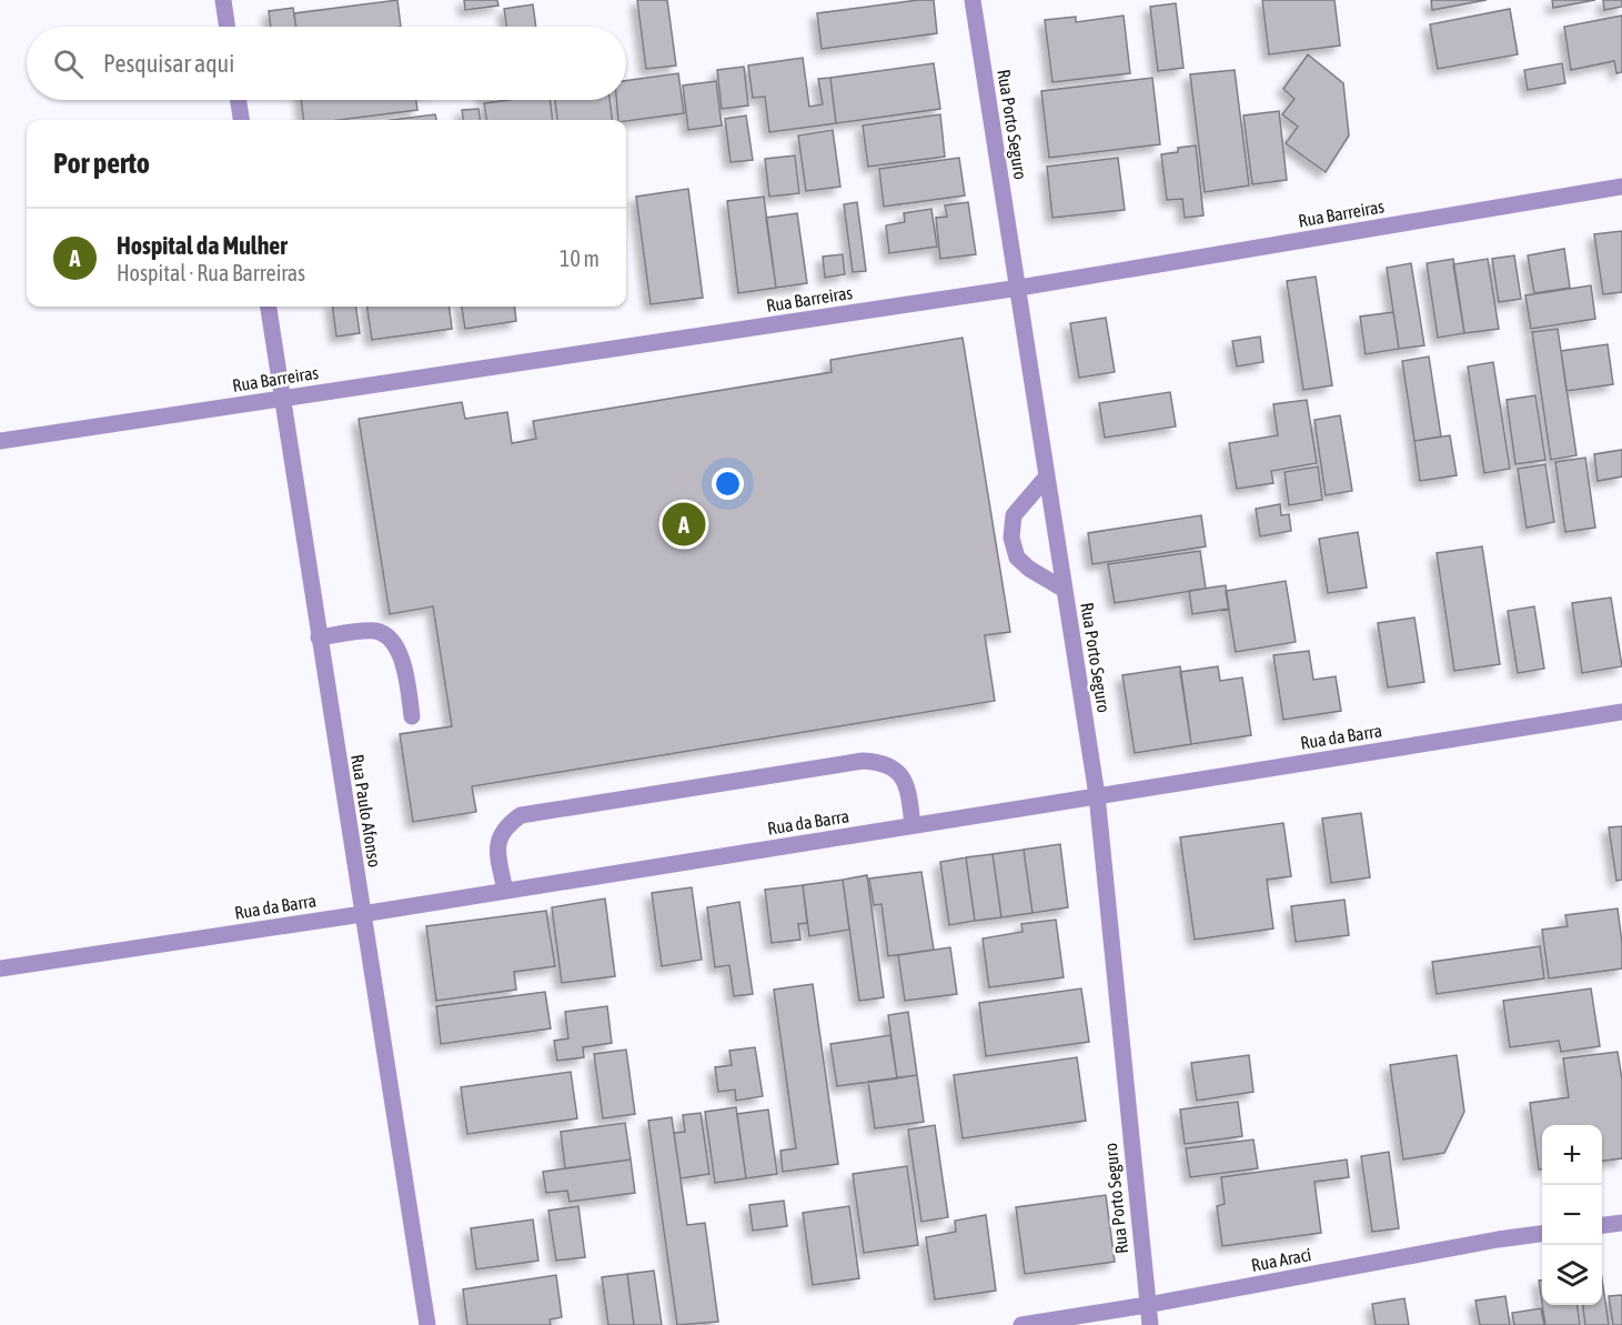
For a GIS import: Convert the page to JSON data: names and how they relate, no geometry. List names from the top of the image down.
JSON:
{
  "streets": {
    "street": [
      "Rua Porto Seguro",
      "Rua Barreiras",
      "Rua da Barra",
      "Rua Paulo Afonso",
      "Rua Arací"
    ]
  },
  "crossings": [
    ["Rua Porto Seguro", "Rua Barreiras"],
    ["Rua Porto Seguro", "Rua da Barra"],
    ["Rua Porto Seguro", "Rua Arací"],
    ["Rua Barreiras", "Rua Paulo Afonso"],
    ["Rua da Barra", "Rua Paulo Afonso"]
  ],
  "page": {
    "search": "Pesquisar aqui",
    "heading": "Por perto",
    "list": [
      {
        "mark": "A",
        "name": "Hospital da Mulher",
        "note": "Hospital · Rua Barreiras",
        "value": "10 m"
      }
    ],
    "pins": "A",
    "map_buttons": ["+", "−"]
  }
}
